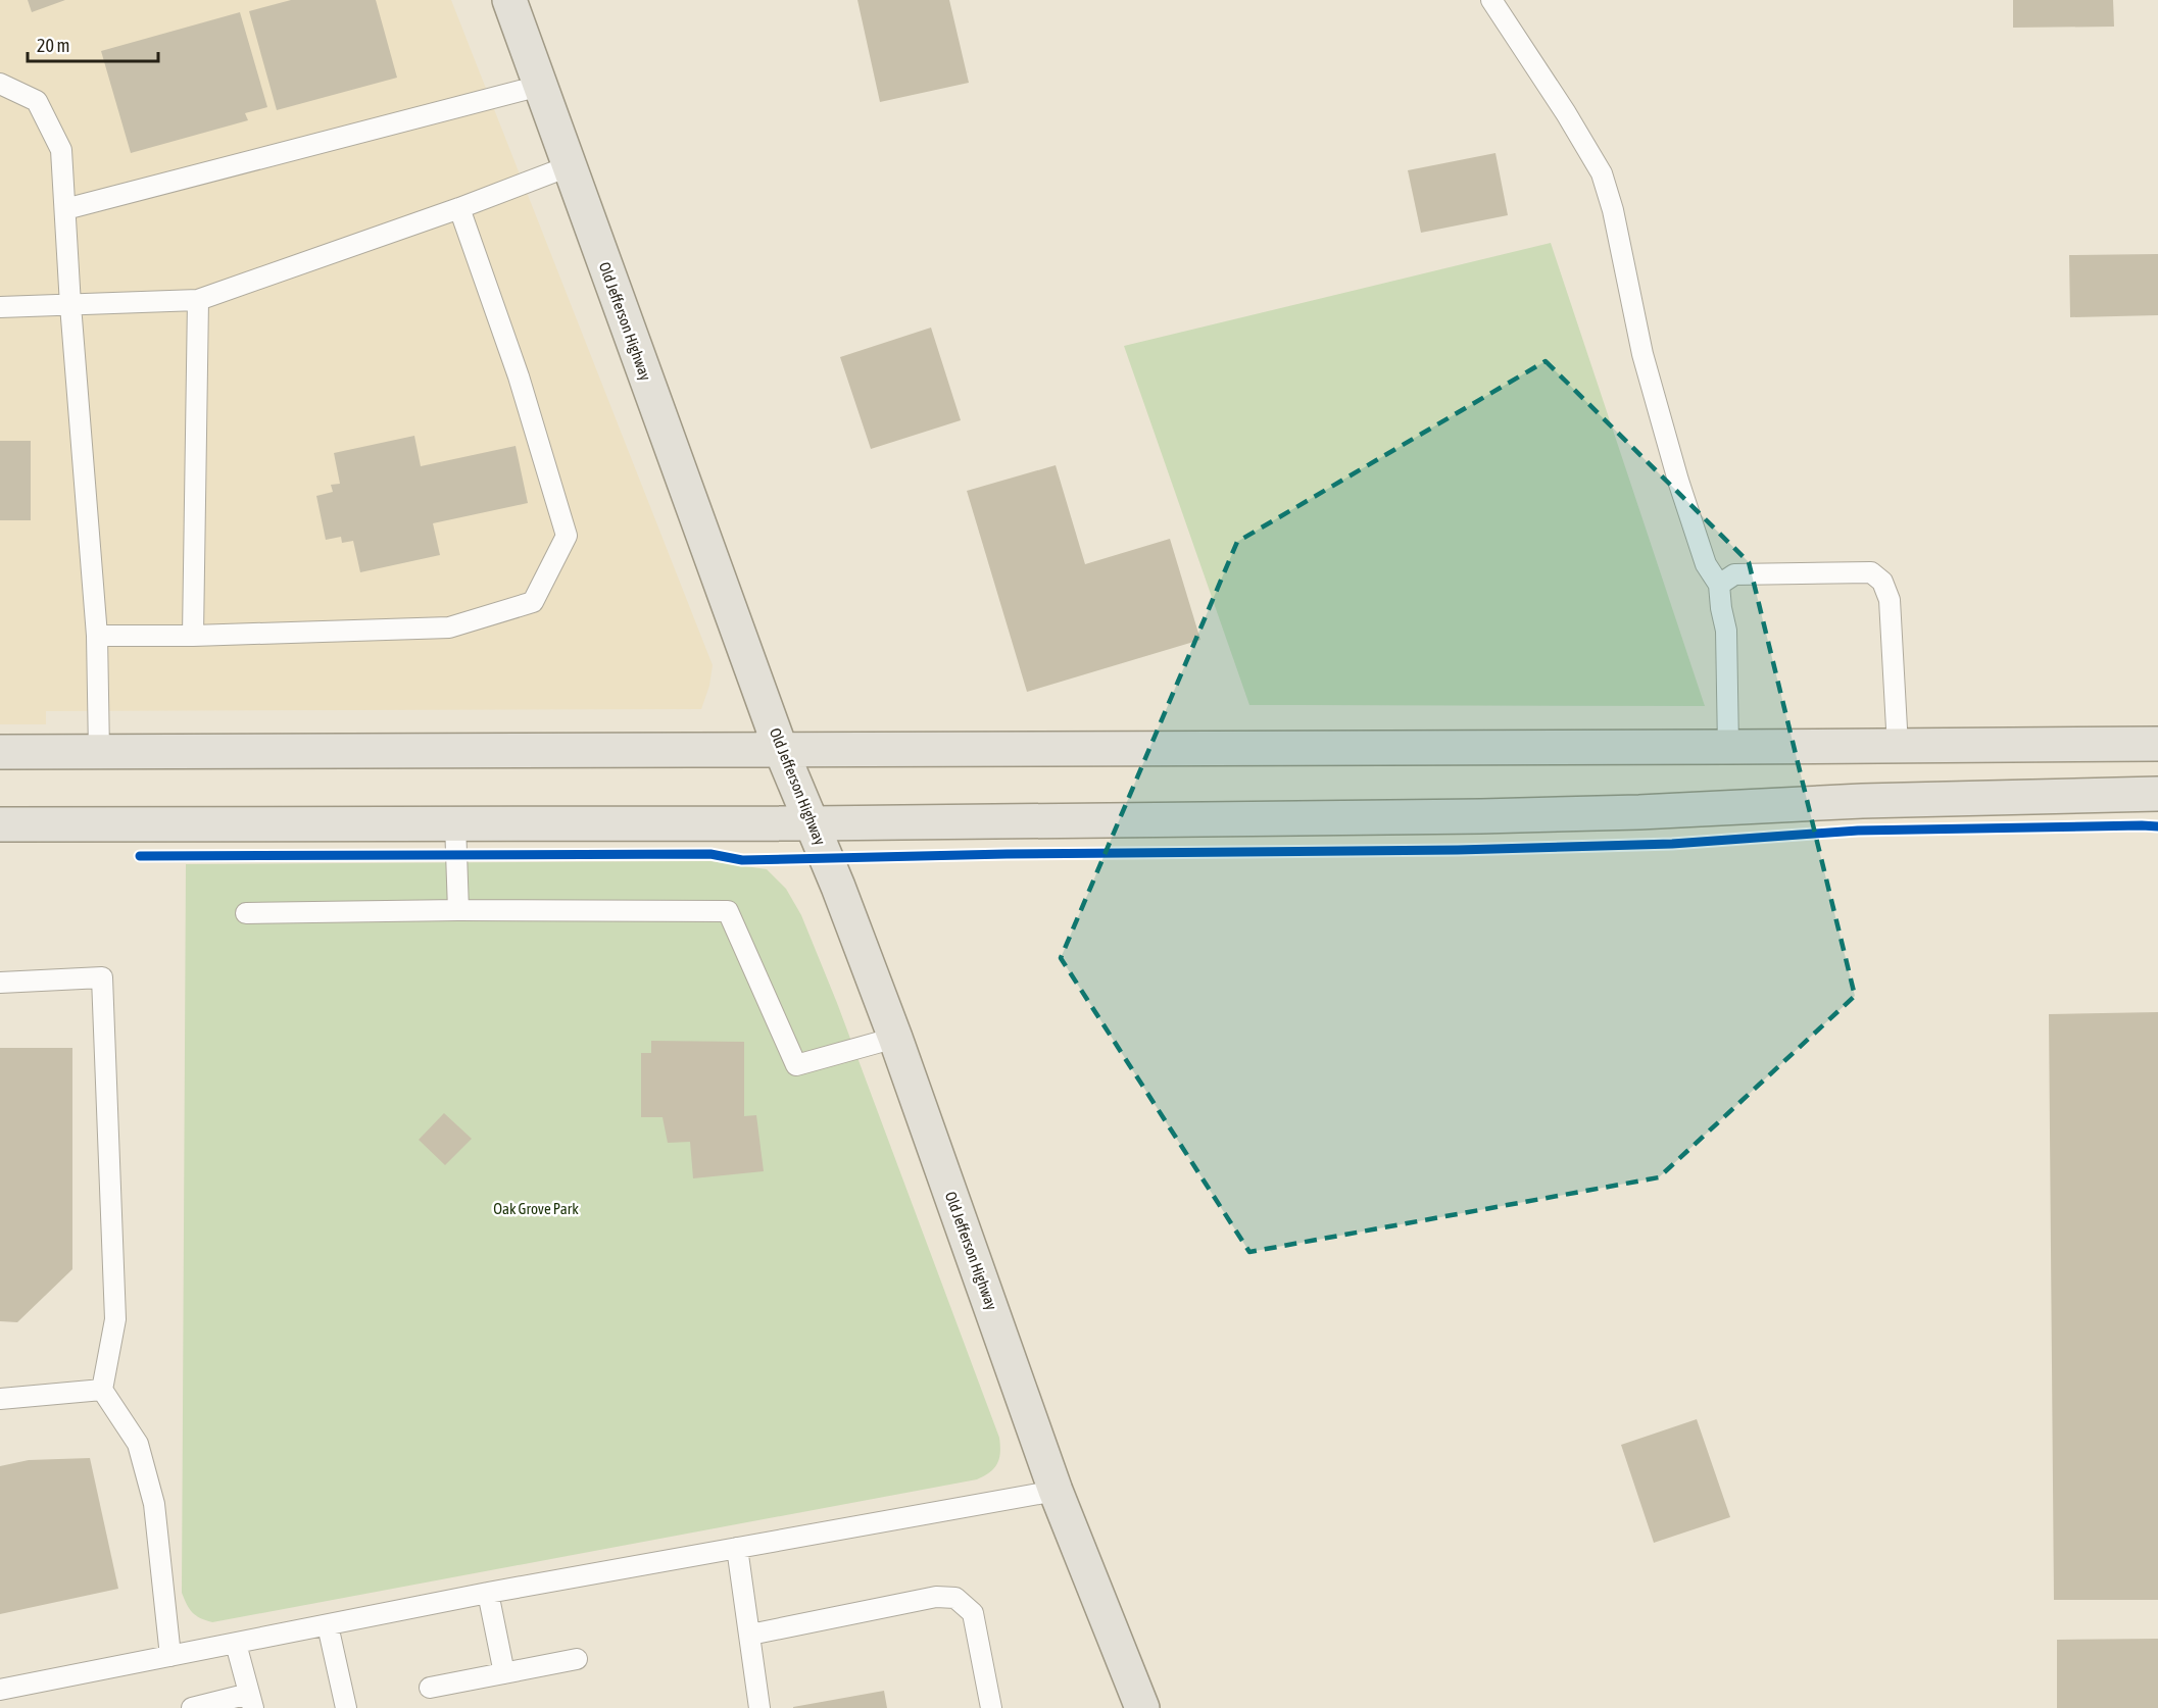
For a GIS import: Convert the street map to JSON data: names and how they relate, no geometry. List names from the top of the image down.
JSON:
{
  "streets": {
    "main road": ["Old Jefferson Highway"]
  },
  "parks": ["Oak Grove Park"],
  "scale_bar": "20 m"
}
